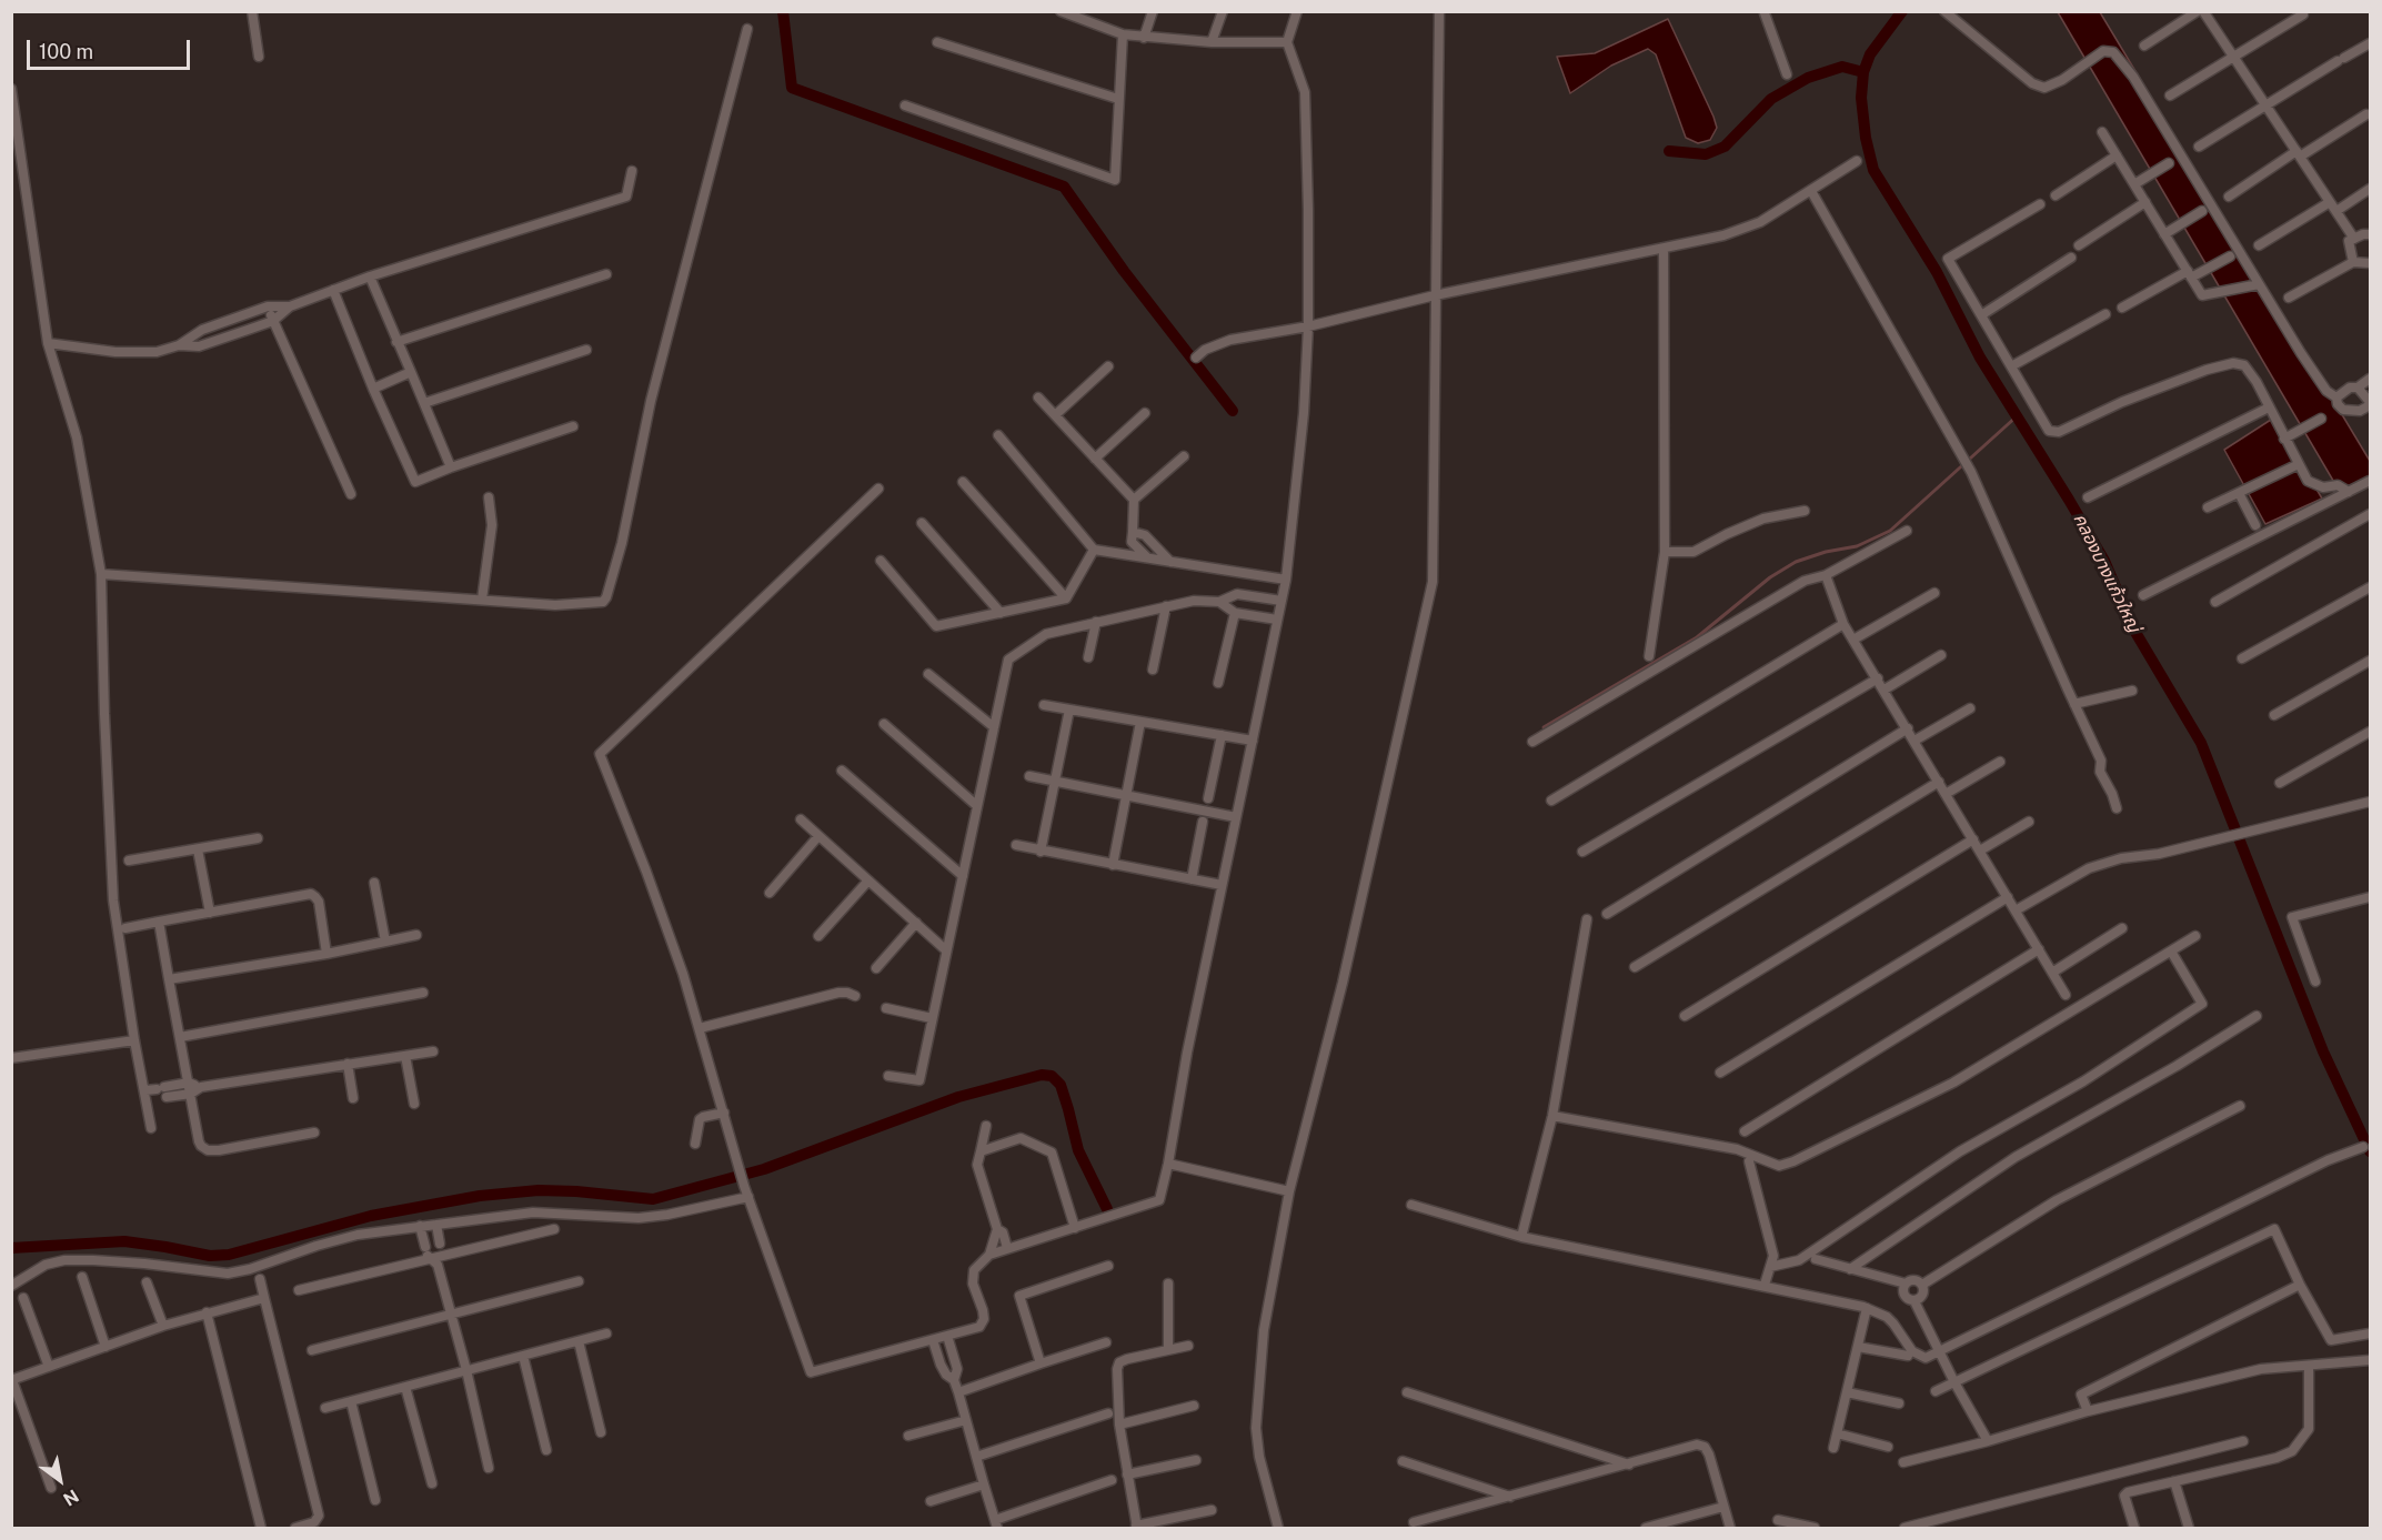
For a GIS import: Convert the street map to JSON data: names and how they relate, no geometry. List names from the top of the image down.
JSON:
{
  "water": ["คลองบางแก้วใหญ่"],
  "scale_bar": "100 m",
  "north": "bottom right"
}
